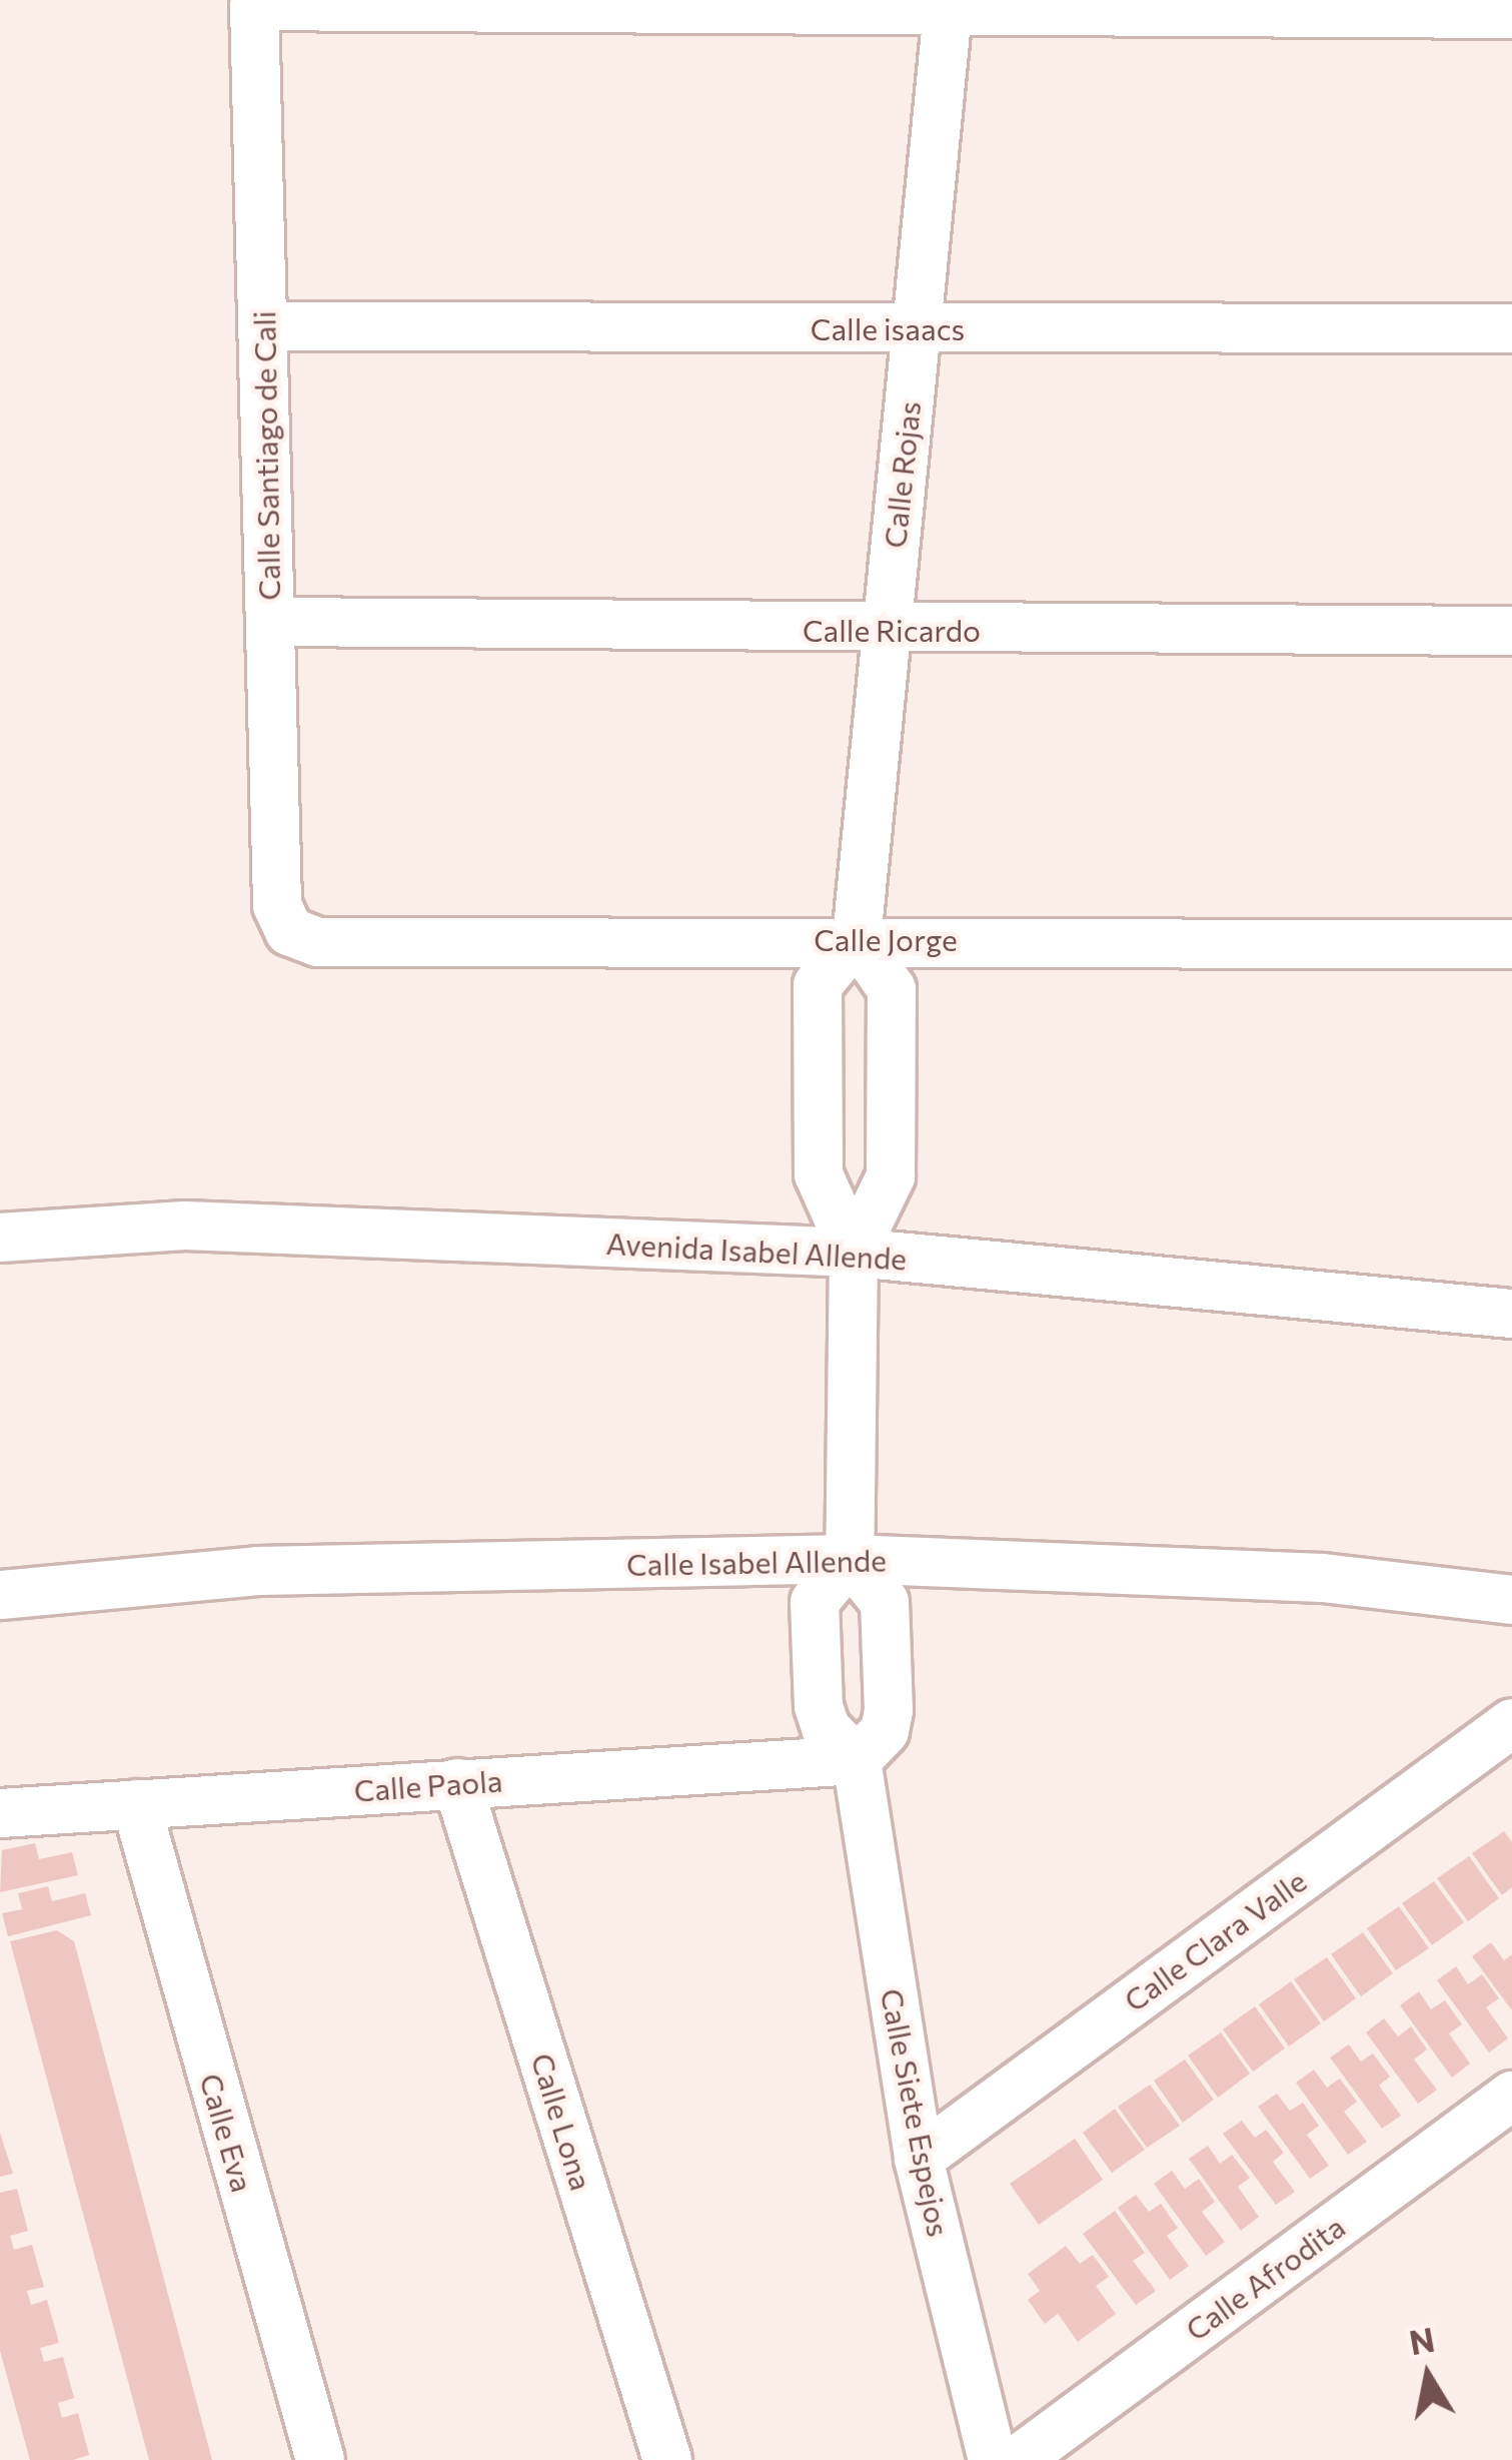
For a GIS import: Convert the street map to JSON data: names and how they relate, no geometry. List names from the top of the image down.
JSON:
{
  "streets": {
    "street": [
      "Calle isaacs",
      "Calle Santiago de Cali",
      "Calle Rojas",
      "Calle Ricardo",
      "Calle Jorge",
      "Avenida Isabel Allende",
      "Calle Isabel Allende",
      "Calle Paola",
      "Calle Clara Valle",
      "Calle Siete Espejos",
      "Calle Lona",
      "Calle Eva",
      "Calle Afrodita"
    ]
  },
  "crossings": [
    ["Calle isaacs", "Calle Santiago de Cali"],
    ["Calle isaacs", "Calle Rojas"],
    ["Calle Santiago de Cali", "Calle Rojas"],
    ["Calle Santiago de Cali", "Calle Ricardo"],
    ["Calle Santiago de Cali", "Calle Jorge"],
    ["Calle Rojas", "Calle Ricardo"],
    ["Calle Rojas", "Calle Jorge"],
    ["Calle Isabel Allende", "Calle Siete Espejos"],
    ["Calle Paola", "Calle Siete Espejos"],
    ["Calle Paola", "Calle Lona"],
    ["Calle Paola", "Calle Eva"],
    ["Calle Clara Valle", "Calle Siete Espejos"]
  ],
  "north": "top"
}
